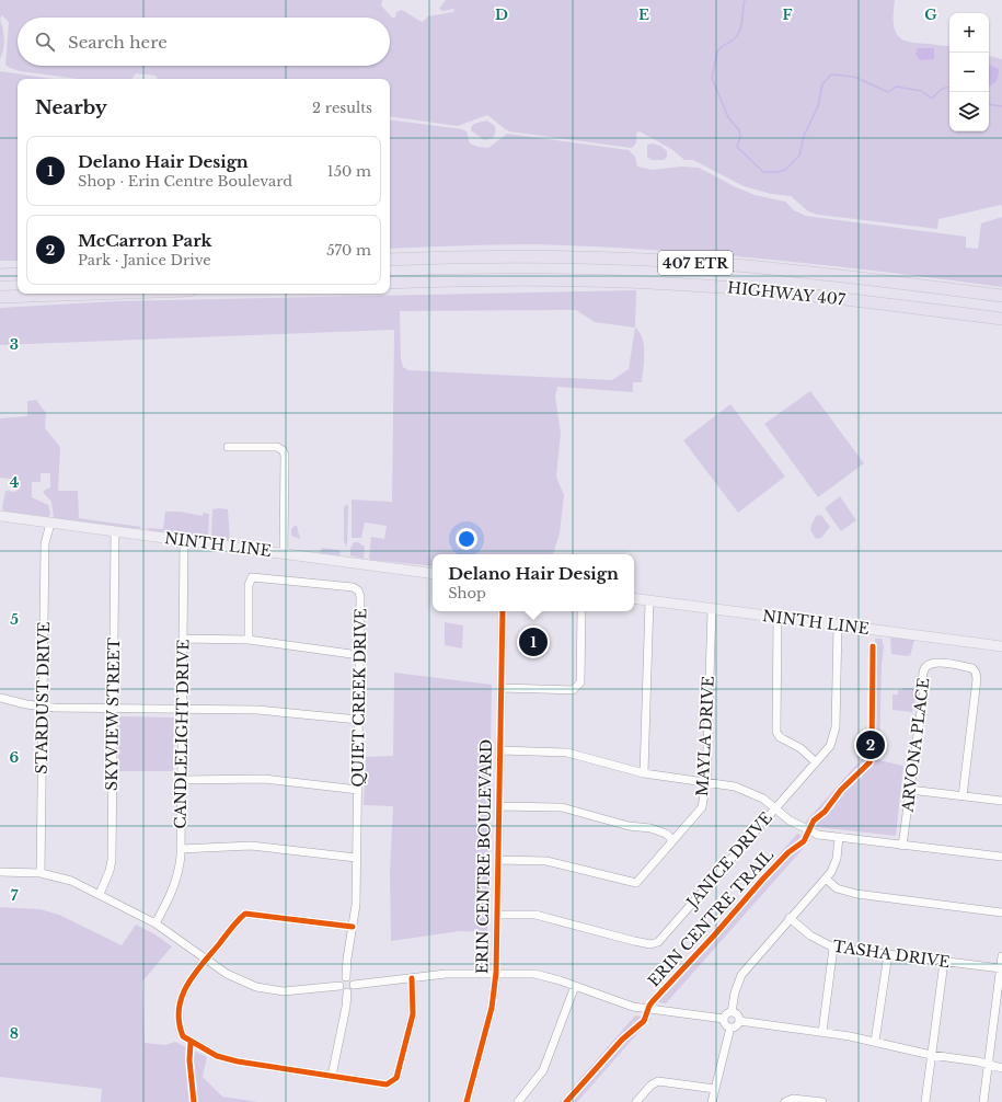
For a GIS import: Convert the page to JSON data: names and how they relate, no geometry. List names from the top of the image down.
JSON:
{
  "streets": {
    "highway": ["407 ETR", "HIGHWAY 407"],
    "main road": ["NINTH LINE"],
    "street": [
      "STARDUST DRIVE",
      "QUIET CREEK DRIVE",
      "SKYVIEW STREET",
      "CANDLELIGHT DRIVE",
      "MAYLA DRIVE",
      "ARVONA PLACE",
      "ERIN CENTRE BOULEVARD",
      "JANICE DRIVE",
      "TASHA DRIVE"
    ],
    "cycle path": ["ERIN CENTRE TRAIL"]
  },
  "crossings": [
    ["NINTH LINE", "STARDUST DRIVE"],
    ["NINTH LINE", "SKYVIEW STREET"],
    ["NINTH LINE", "CANDLELIGHT DRIVE"],
    ["NINTH LINE", "MAYLA DRIVE"],
    ["NINTH LINE", "JANICE DRIVE"],
    ["MAYLA DRIVE", "ERIN CENTRE BOULEVARD"],
    ["ERIN CENTRE BOULEVARD", "JANICE DRIVE"]
  ],
  "page": {
    "map_buttons": ["+", "−"],
    "search": "Search here",
    "heading": ["Nearby", "2 results"],
    "list": [
      {
        "mark": "1",
        "name": "Delano Hair Design",
        "note": "Shop · Erin Centre Boulevard",
        "value": "150 m"
      },
      {
        "mark": "2",
        "name": "McCarron Park",
        "note": "Park · Janice Drive",
        "value": "570 m"
      }
    ],
    "popup": ["Delano Hair Design", "Shop"],
    "pins": ["1", "2"]
  },
  "grid": {
    "columns": [
      "D",
      "E",
      "F",
      "G"
    ],
    "rows": [
      "3",
      "4",
      "5",
      "6",
      "7",
      "8"
    ]
  }
}
